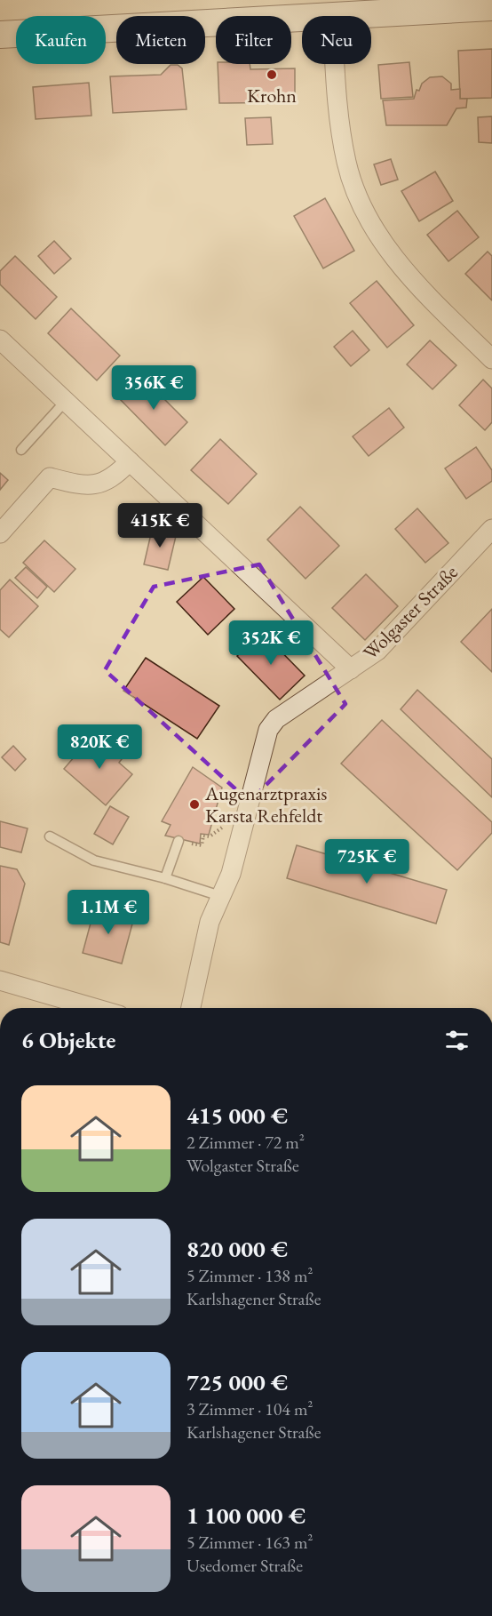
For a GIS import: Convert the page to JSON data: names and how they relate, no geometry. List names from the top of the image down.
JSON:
{
  "streets": {
    "street": ["Wolgaster Straße"]
  },
  "places": ["Krohn", "Augenarztpraxis Karsta Rehfeldt"],
  "page": {
    "chip": [
      "Kaufen",
      "Mieten",
      "Filter",
      "Neu"
    ],
    "price": [
      "356K €",
      "415K €",
      "352K €",
      "820K €",
      "725K €",
      "1.1M €"
    ],
    "heading": "6 Objekte",
    "list": [
      {
        "name": "415 000 €",
        "note": "2 Zimmer · 72 m² · Wolgaster Straße"
      },
      {
        "name": "820 000 €",
        "note": "5 Zimmer · 138 m² · Karlshagener Straße"
      },
      {
        "name": "725 000 €",
        "note": "3 Zimmer · 104 m² · Karlshagener Straße"
      },
      {
        "name": "1 100 000 €",
        "note": "5 Zimmer · 163 m² · Usedomer Straße"
      }
    ]
  }
}
